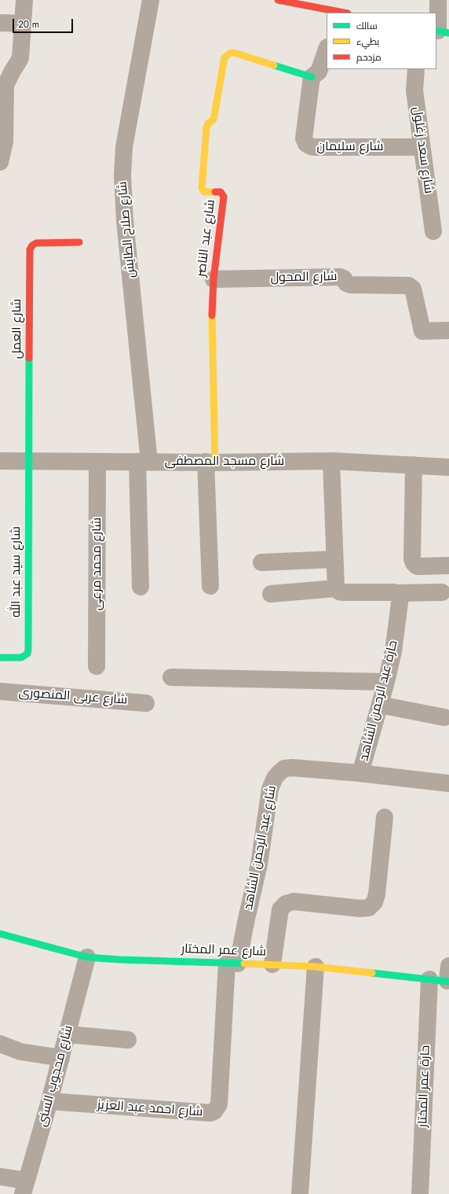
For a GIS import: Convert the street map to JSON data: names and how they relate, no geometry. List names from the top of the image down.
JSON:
{
  "streets": {
    "street": [
      "شارع سليمان",
      "شارع سعد زغلول",
      "شارع صلاح الطايش",
      "شارع عبد الناصر",
      "شارع المحول",
      "شارع العمل",
      "شارع مسجد المصطفى",
      "شارع محمد مرعى",
      "شارع سيد عبد الله",
      "شارع عربى المنصورى",
      "حارة عبد الرحمن الشاهد",
      "شارع عبد الرحمن الشاهد",
      "شارع عمر المختار",
      "شارع محجوب السنى",
      "حارة عمر المختار",
      "شارع احمد عبد العزيز"
    ]
  },
  "crossings": [
    ["شارع سليمان", "شارع سعد زغلول"],
    ["شارع سليمان", "شارع عبد الناصر"],
    ["شارع صلاح الطايش", "شارع مسجد المصطفى"],
    ["شارع عبد الناصر", "شارع المحول"],
    ["شارع عبد الناصر", "شارع مسجد المصطفى"],
    ["شارع العمل", "شارع مسجد المصطفى"],
    ["شارع العمل", "شارع سيد عبد الله"],
    ["شارع مسجد المصطفى", "شارع محمد مرعى"],
    ["شارع مسجد المصطفى", "شارع سيد عبد الله"],
    ["حارة عبد الرحمن الشاهد", "شارع عبد الرحمن الشاهد"],
    ["شارع عبد الرحمن الشاهد", "شارع عمر المختار"],
    ["شارع عبد الرحمن الشاهد", "شارع احمد عبد العزيز"],
    ["شارع عمر المختار", "شارع محجوب السنى"],
    ["شارع عمر المختار", "حارة عمر المختار"],
    ["شارع عمر المختار", "شارع احمد عبد العزيز"],
    ["شارع محجوب السنى", "شارع احمد عبد العزيز"]
  ],
  "legend": ["سالك", "بطيء", "مزدحم"],
  "scale_bar": "20 m"
}
